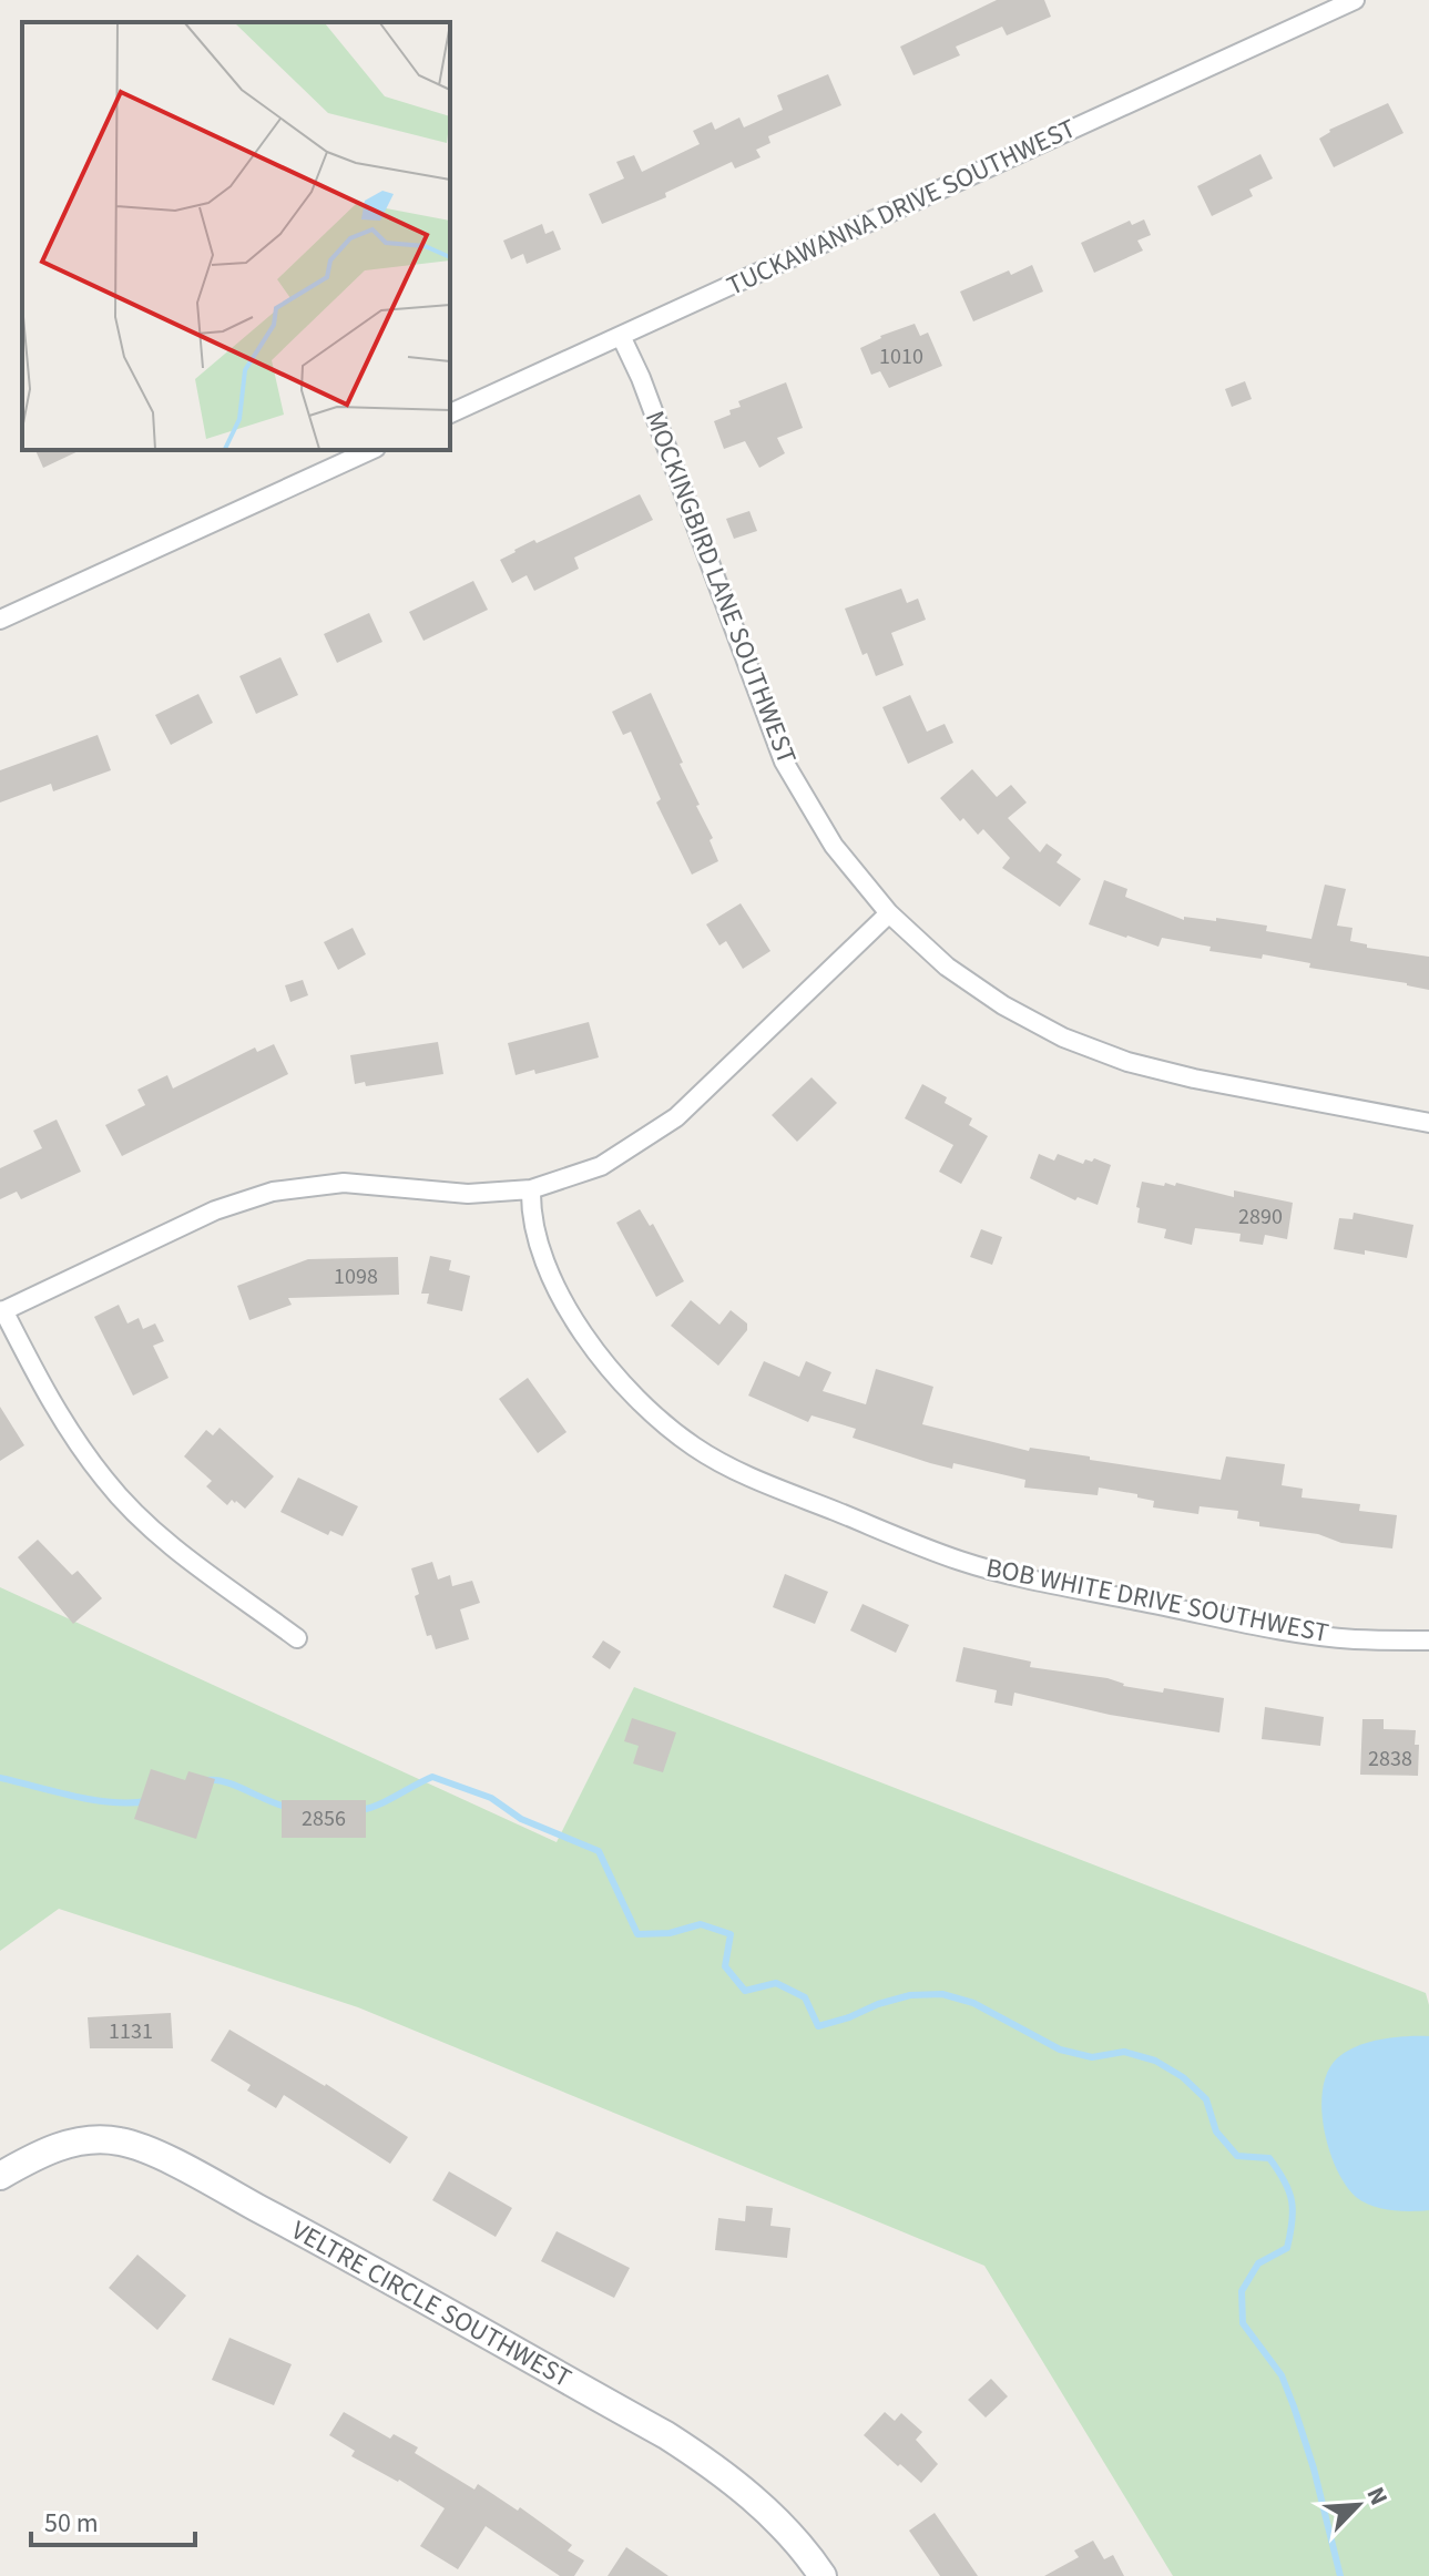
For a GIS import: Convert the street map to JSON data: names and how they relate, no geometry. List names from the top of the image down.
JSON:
{
  "streets": {
    "street": [
      "TUCKAWANNA DRIVE SOUTHWEST",
      "MOCKINGBIRD LANE SOUTHWEST",
      "BOB WHITE DRIVE SOUTHWEST",
      "VELTRE CIRCLE SOUTHWEST"
    ]
  },
  "crossings": [
    ["TUCKAWANNA DRIVE SOUTHWEST", "MOCKINGBIRD LANE SOUTHWEST"]
  ],
  "house_numbers": [
    "1010",
    "2890",
    "1098",
    "2838",
    "2856",
    "1131"
  ],
  "scale_bar": "50 m",
  "north": "top right"
}
